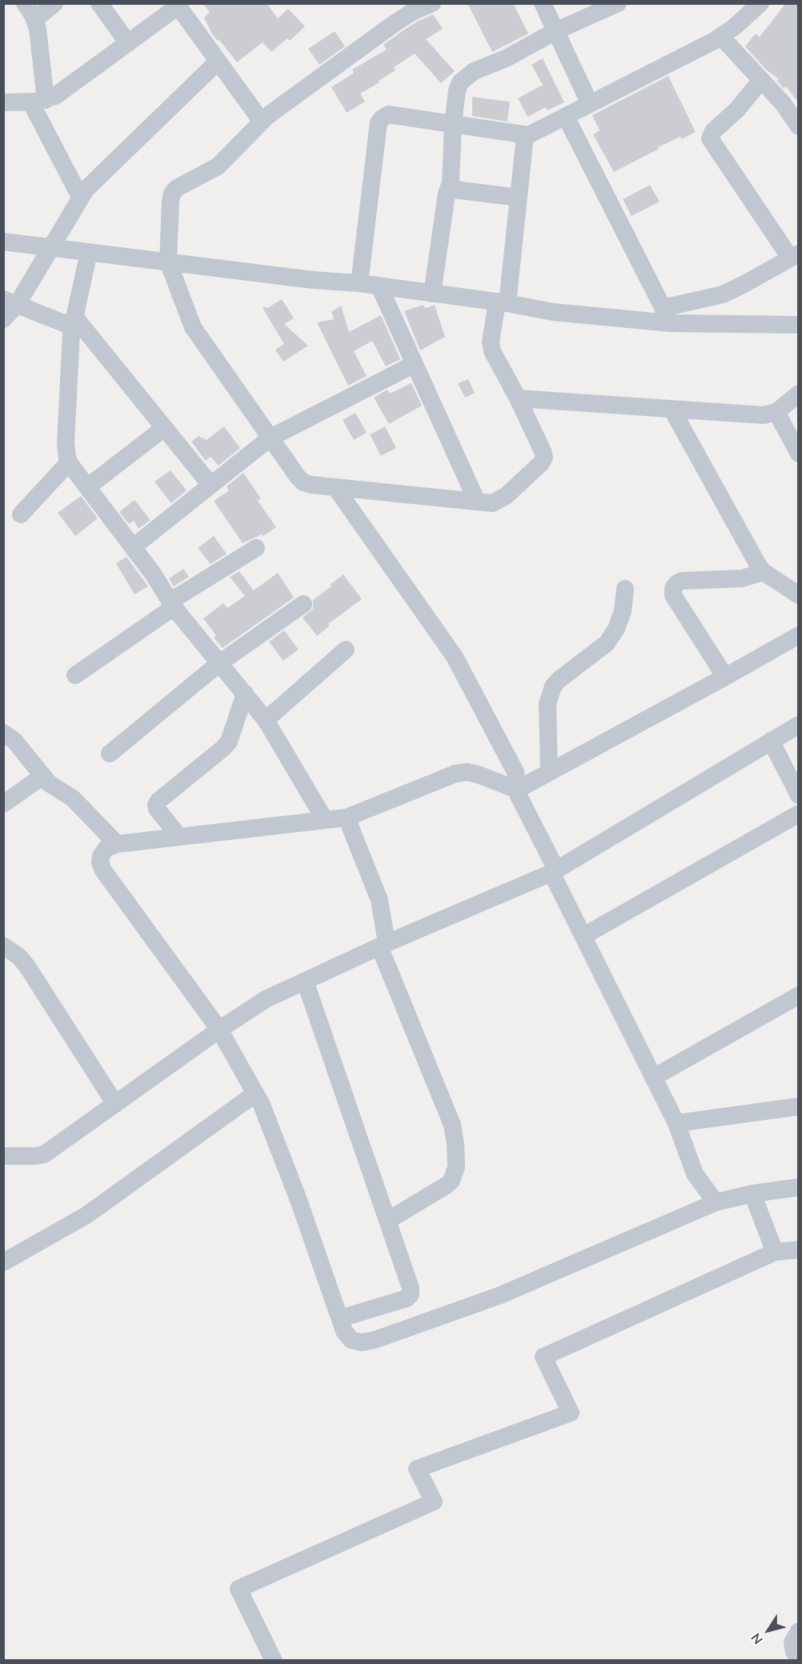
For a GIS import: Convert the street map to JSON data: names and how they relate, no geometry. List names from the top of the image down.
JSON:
{
  "north": "bottom left"
}
